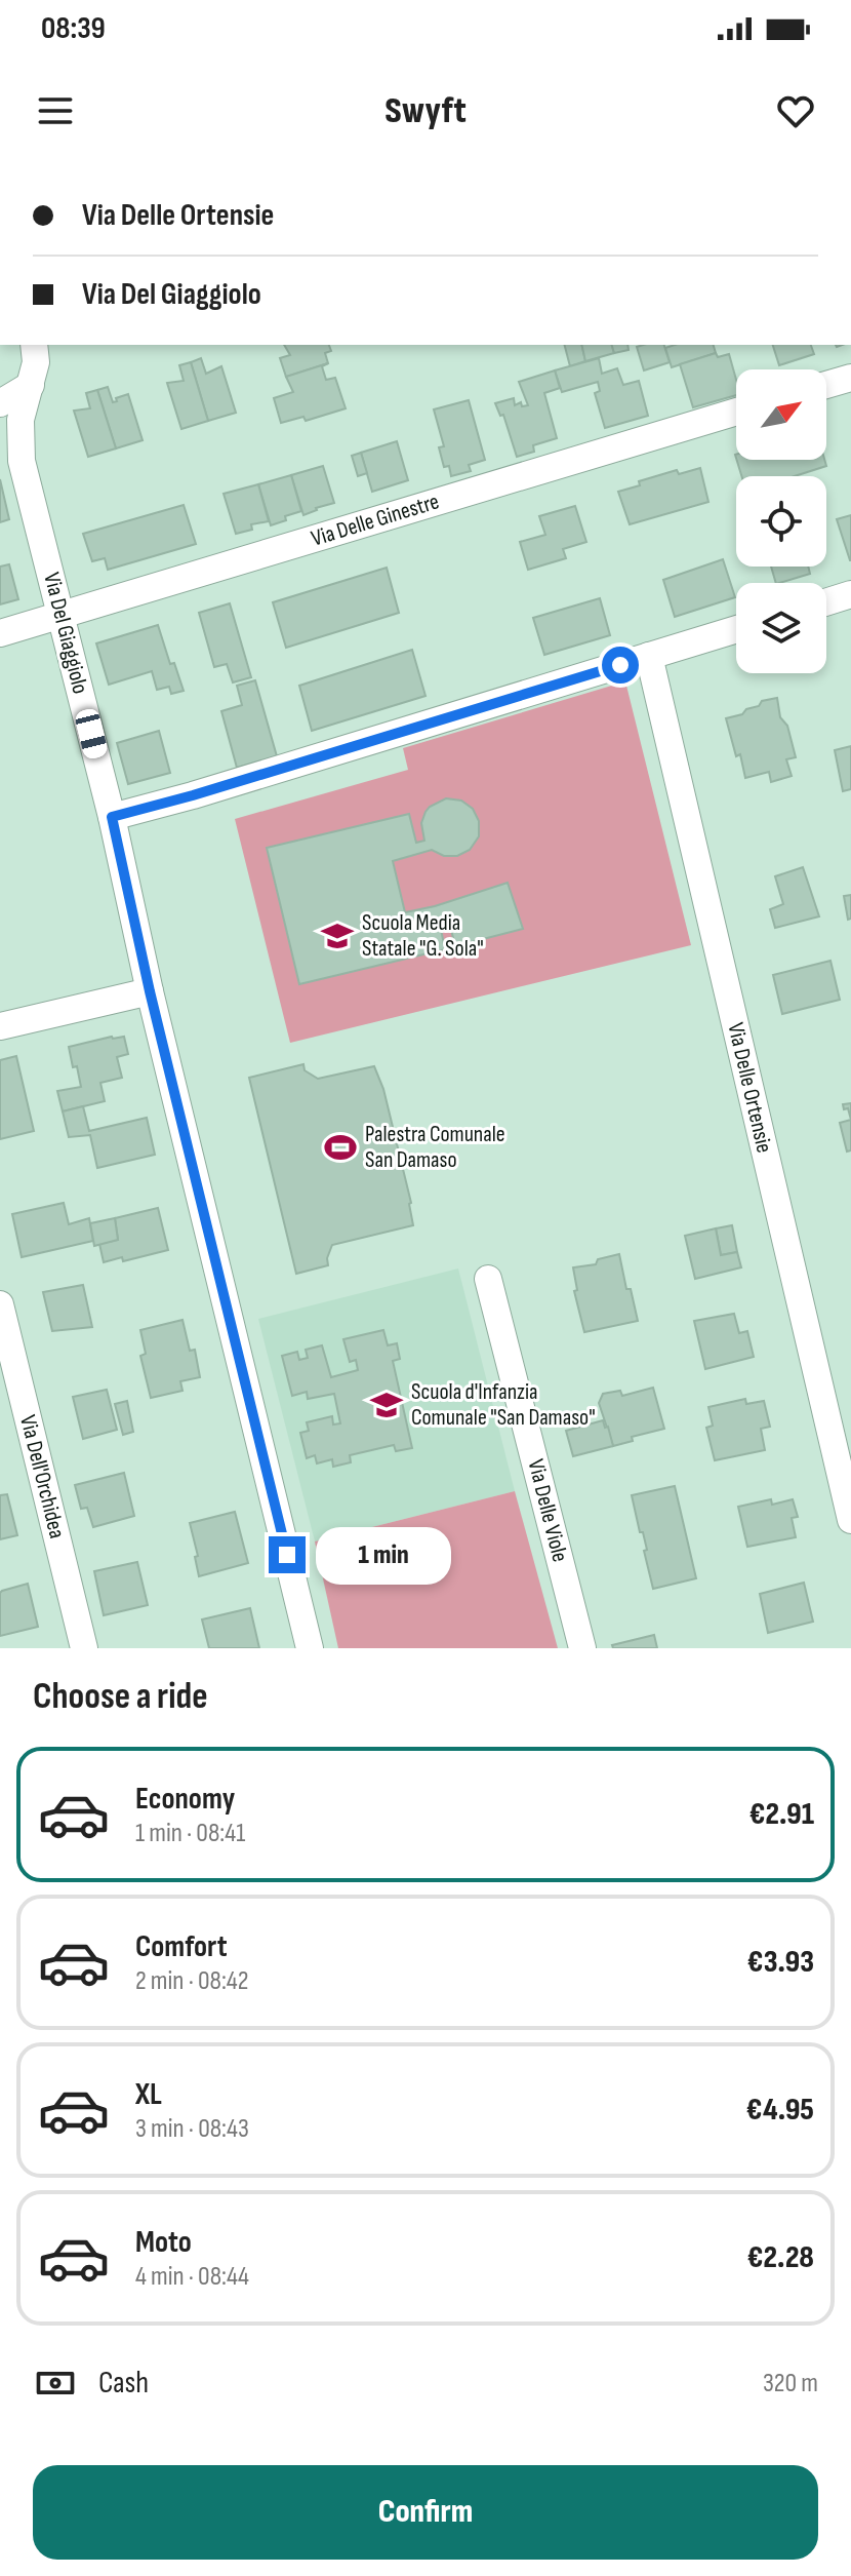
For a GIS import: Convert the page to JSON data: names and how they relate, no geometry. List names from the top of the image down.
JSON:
{
  "streets": {
    "street": [
      "Via Delle Ginestre",
      "Via Del Giaggiolo",
      "Via Delle Ortensie",
      "Via Dell'Orchidea",
      "Via Delle Viole"
    ]
  },
  "crossings": [
    ["Via Delle Ginestre", "Via Del Giaggiolo"]
  ],
  "places": {
    "school or university": ["Scuola Media Statale \"G. Sola\"", "Scuola d'Infanzia Comunale \"San Damaso\""],
    "sports": ["Palestra Comunale San Damaso"]
  },
  "north": "top right",
  "page": {
    "status": "08:39",
    "header": "Swyft",
    "banner": ["Via Delle Ortensie", "Via Del Giaggiolo"],
    "bubble": "1 min",
    "heading": "Choose a ride",
    "list": [
      {
        "name": "Economy",
        "note": "1 min · 08:41",
        "value": "€2.91"
      },
      {
        "name": "Comfort",
        "note": "2 min · 08:42",
        "value": "€3.93"
      },
      {
        "name": "XL",
        "note": "3 min · 08:43",
        "value": "€4.95"
      },
      {
        "name": "Moto",
        "note": "4 min · 08:44",
        "value": "€2.28"
      }
    ],
    "pay": ["Cash", "320 m"],
    "buttons": "Confirm"
  }
}
